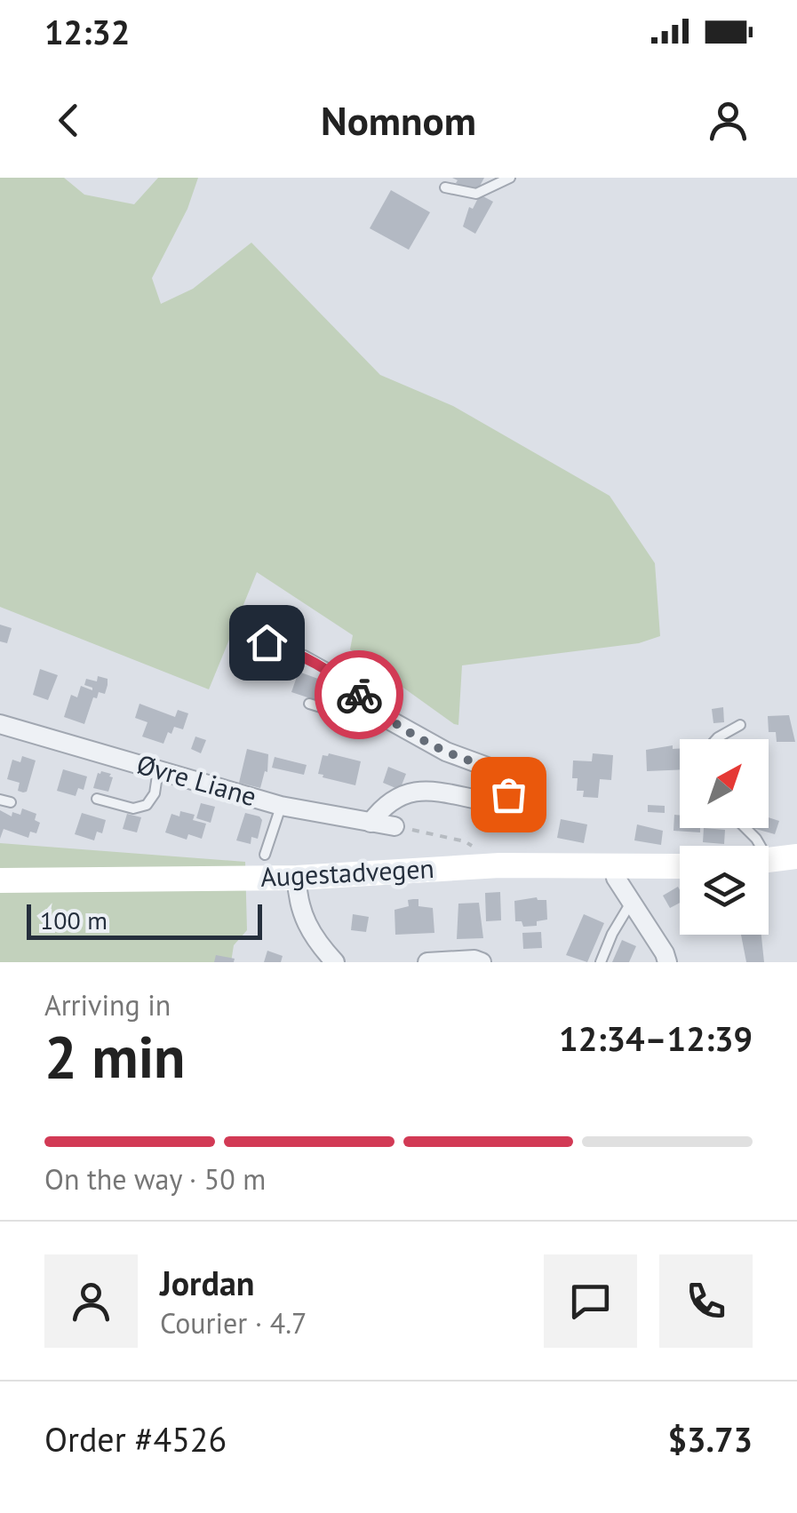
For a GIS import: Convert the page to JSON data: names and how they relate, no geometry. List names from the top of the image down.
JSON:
{
  "streets": {
    "main road": ["Augestadvegen"],
    "street": ["Øvre Liane"]
  },
  "scale_bar": "100 m",
  "north": "top right",
  "page": {
    "status": "12:32",
    "header": "Nomnom",
    "scale": "100 m",
    "heading": ["2 min", "Arriving in", "12:34–12:39"],
    "panel": [
      "Jordan",
      "Courier · 4.7",
      "Order #4526",
      "$3.73"
    ],
    "bar": "On the way · 50 m"
  }
}
